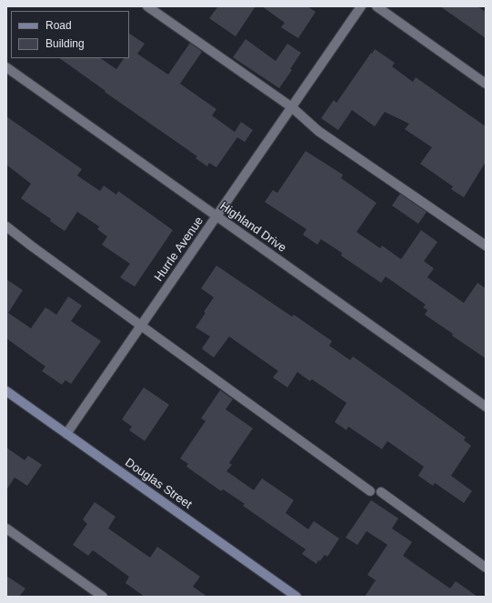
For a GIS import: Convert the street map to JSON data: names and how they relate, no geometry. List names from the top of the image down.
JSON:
{
  "streets": {
    "street": ["Highland Drive", "Hurrle Avenue", "Douglas Street"]
  },
  "crossings": [
    ["Highland Drive", "Hurrle Avenue"],
    ["Hurrle Avenue", "Douglas Street"]
  ],
  "legend": ["Road", "Building"]
}
